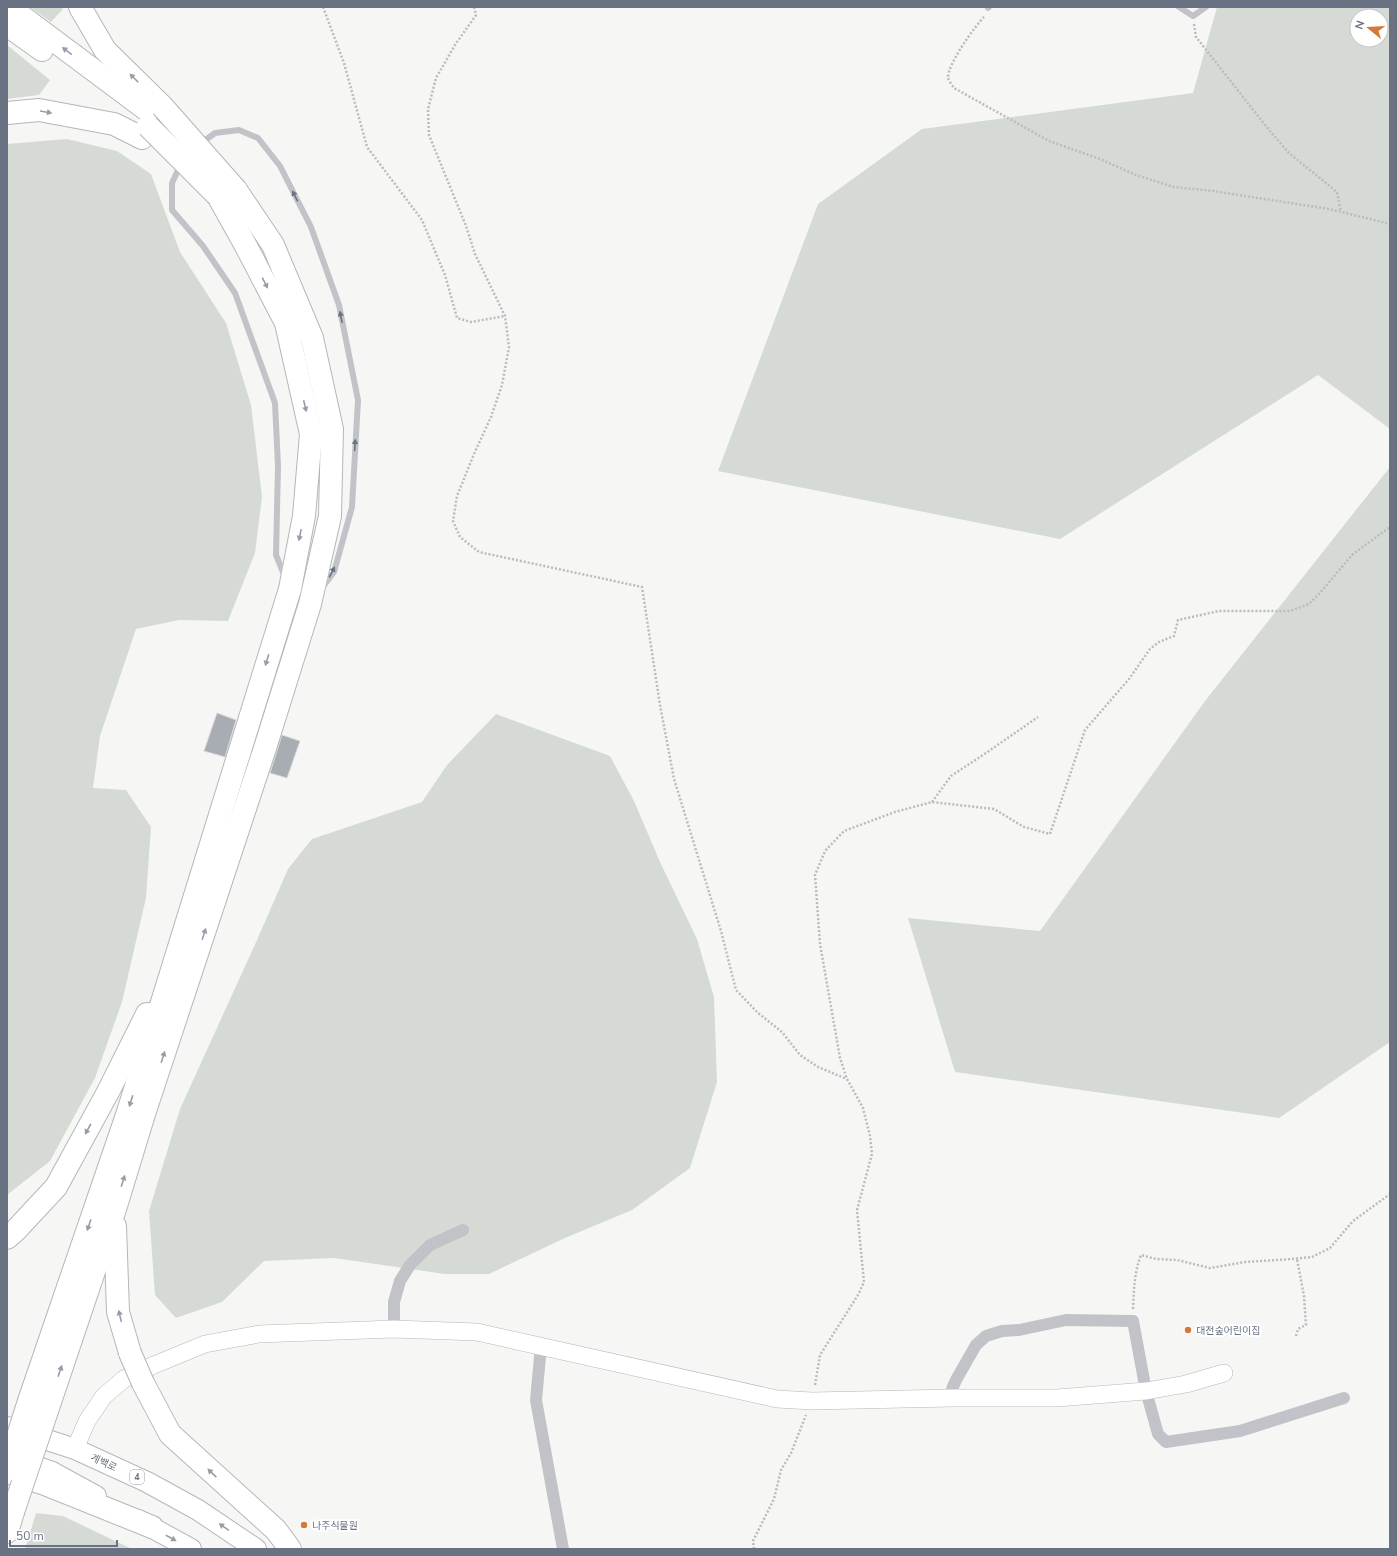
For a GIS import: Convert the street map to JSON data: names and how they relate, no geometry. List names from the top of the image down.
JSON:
{
  "streets": {
    "main road": ["계백로", "4"]
  },
  "places": ["대전숲어린이집", "나주식물원"],
  "scale_bar": "50 m",
  "north": "left"
}
